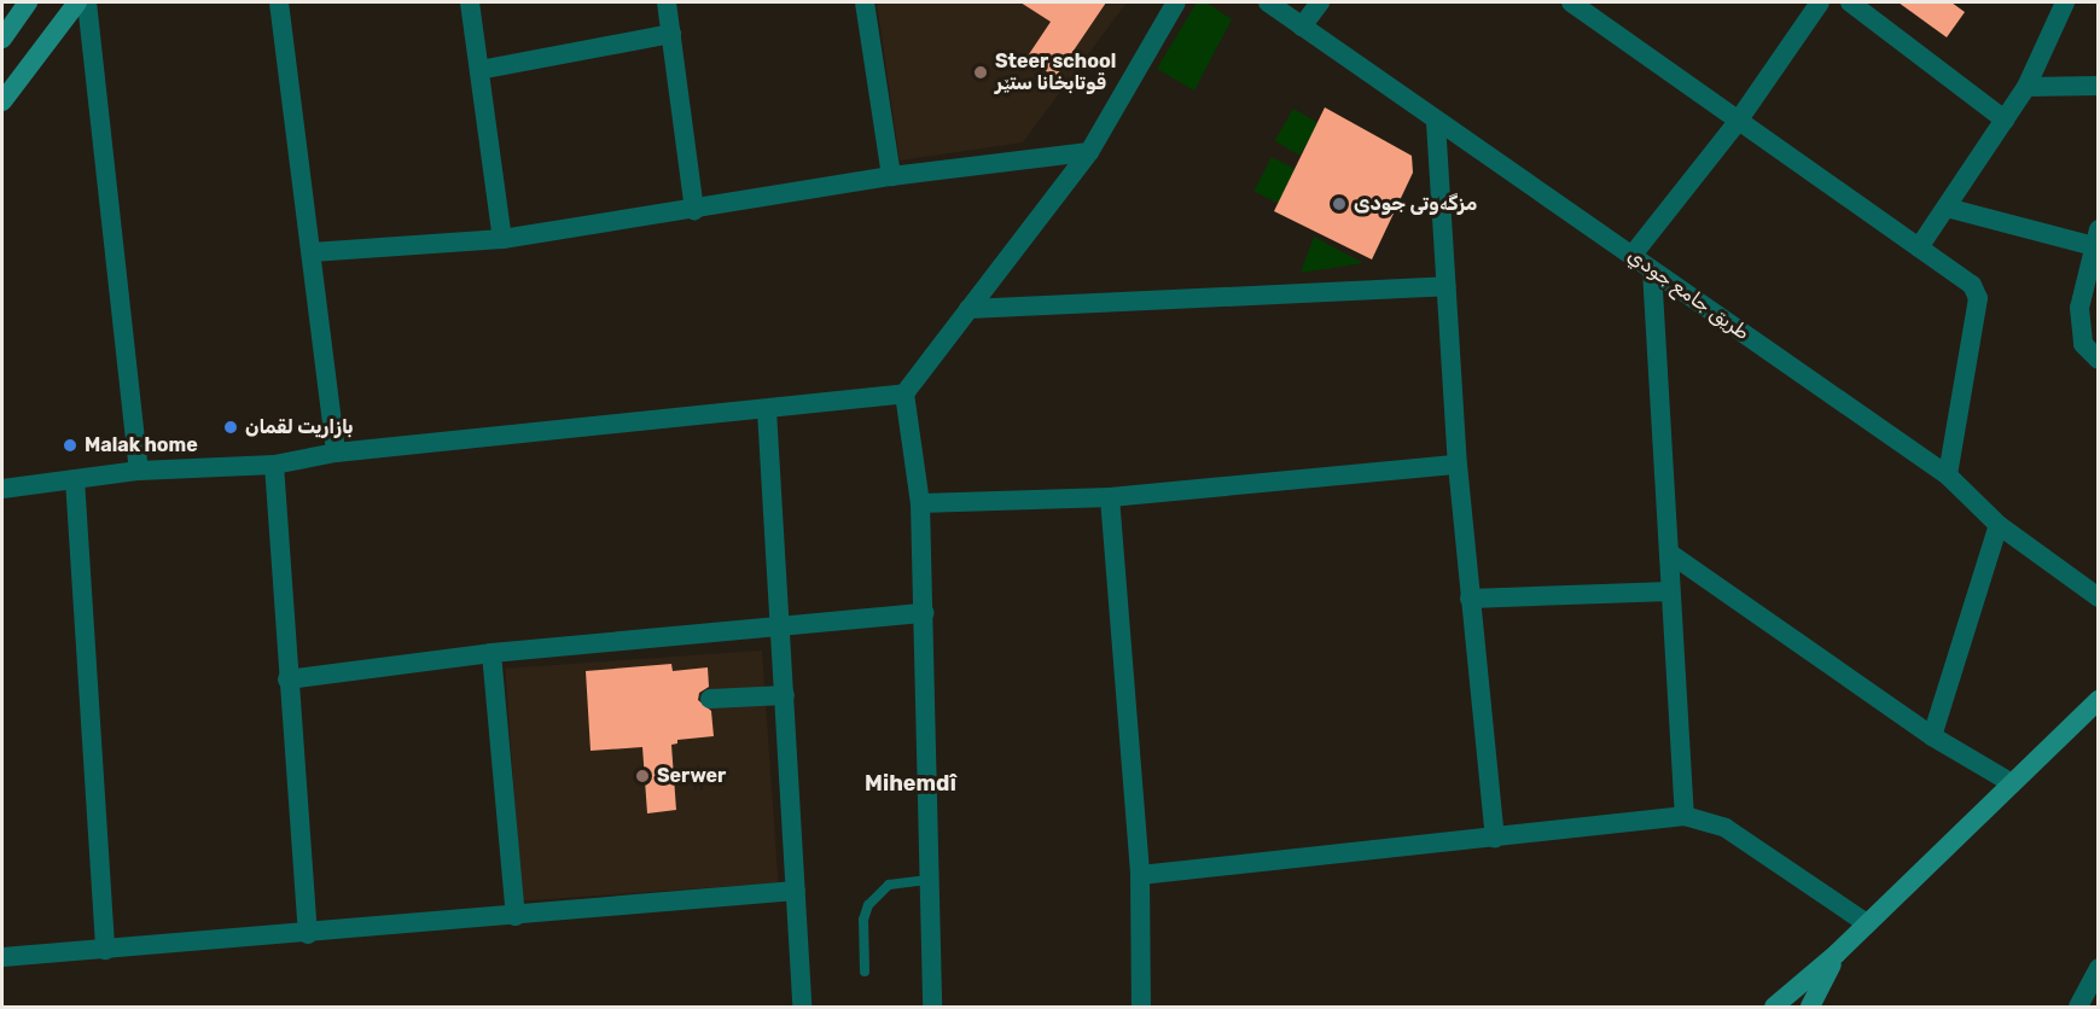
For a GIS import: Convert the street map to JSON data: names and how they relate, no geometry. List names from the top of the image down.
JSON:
{
  "streets": {
    "street": ["طريق جامع جودي"]
  },
  "districts": ["Mihemdî"],
  "places": [
    "Steer school قوتابخانا ستێر",
    "مزگەوتی جودی",
    "بازاريت لقمان",
    "Malak home",
    "Serwer"
  ]
}
